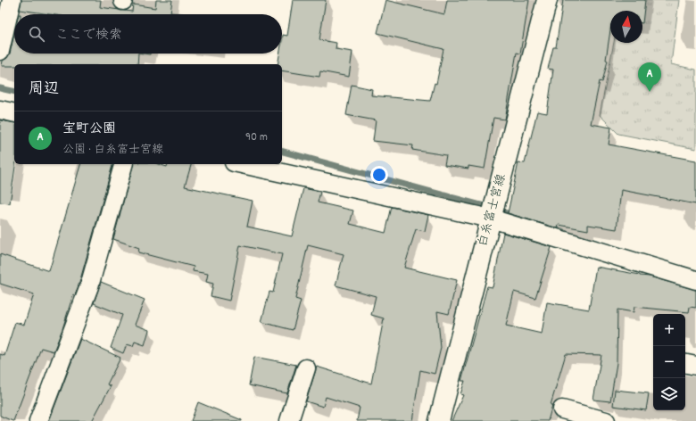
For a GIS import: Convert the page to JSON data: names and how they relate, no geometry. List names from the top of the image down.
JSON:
{
  "streets": {
    "main road": ["白糸富士宮線"]
  },
  "north": "top",
  "page": {
    "search": "ここで検索",
    "pins": "A",
    "heading": "周辺",
    "list": [
      {
        "mark": "A",
        "name": "宝町公園",
        "note": "公園 · 白糸富士宮線",
        "value": "90 m"
      }
    ],
    "map_buttons": ["+", "−"]
  }
}
